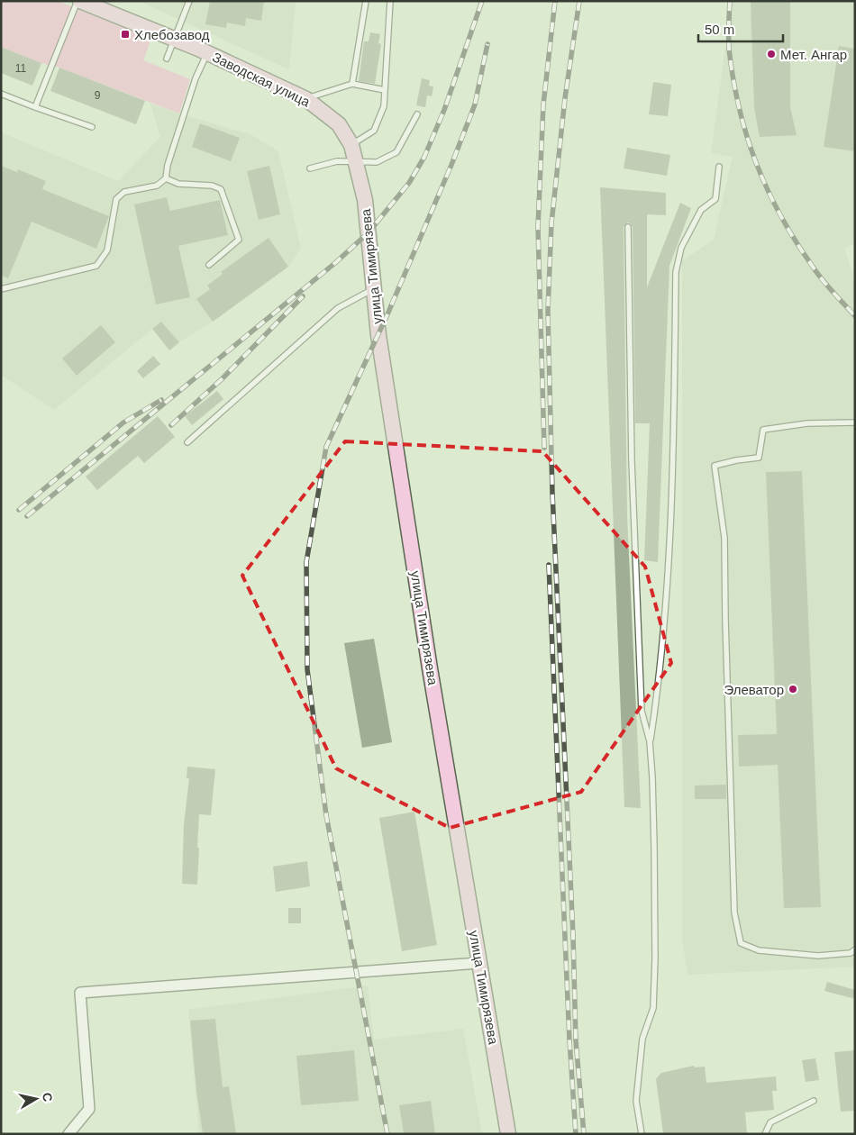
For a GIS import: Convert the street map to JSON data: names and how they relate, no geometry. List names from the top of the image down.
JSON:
{
  "streets": {
    "main road": ["Заводская улица", "улица Тимирязева"]
  },
  "crossings": [
    ["Заводская улица", "улица Тимирязева"]
  ],
  "places": {
    "transit": ["Хлебозавод"],
    "other": ["Мет. Ангар", "Элеватор"]
  },
  "house_numbers": ["11", "9"],
  "scale_bar": "50 m",
  "north": "right"
}
